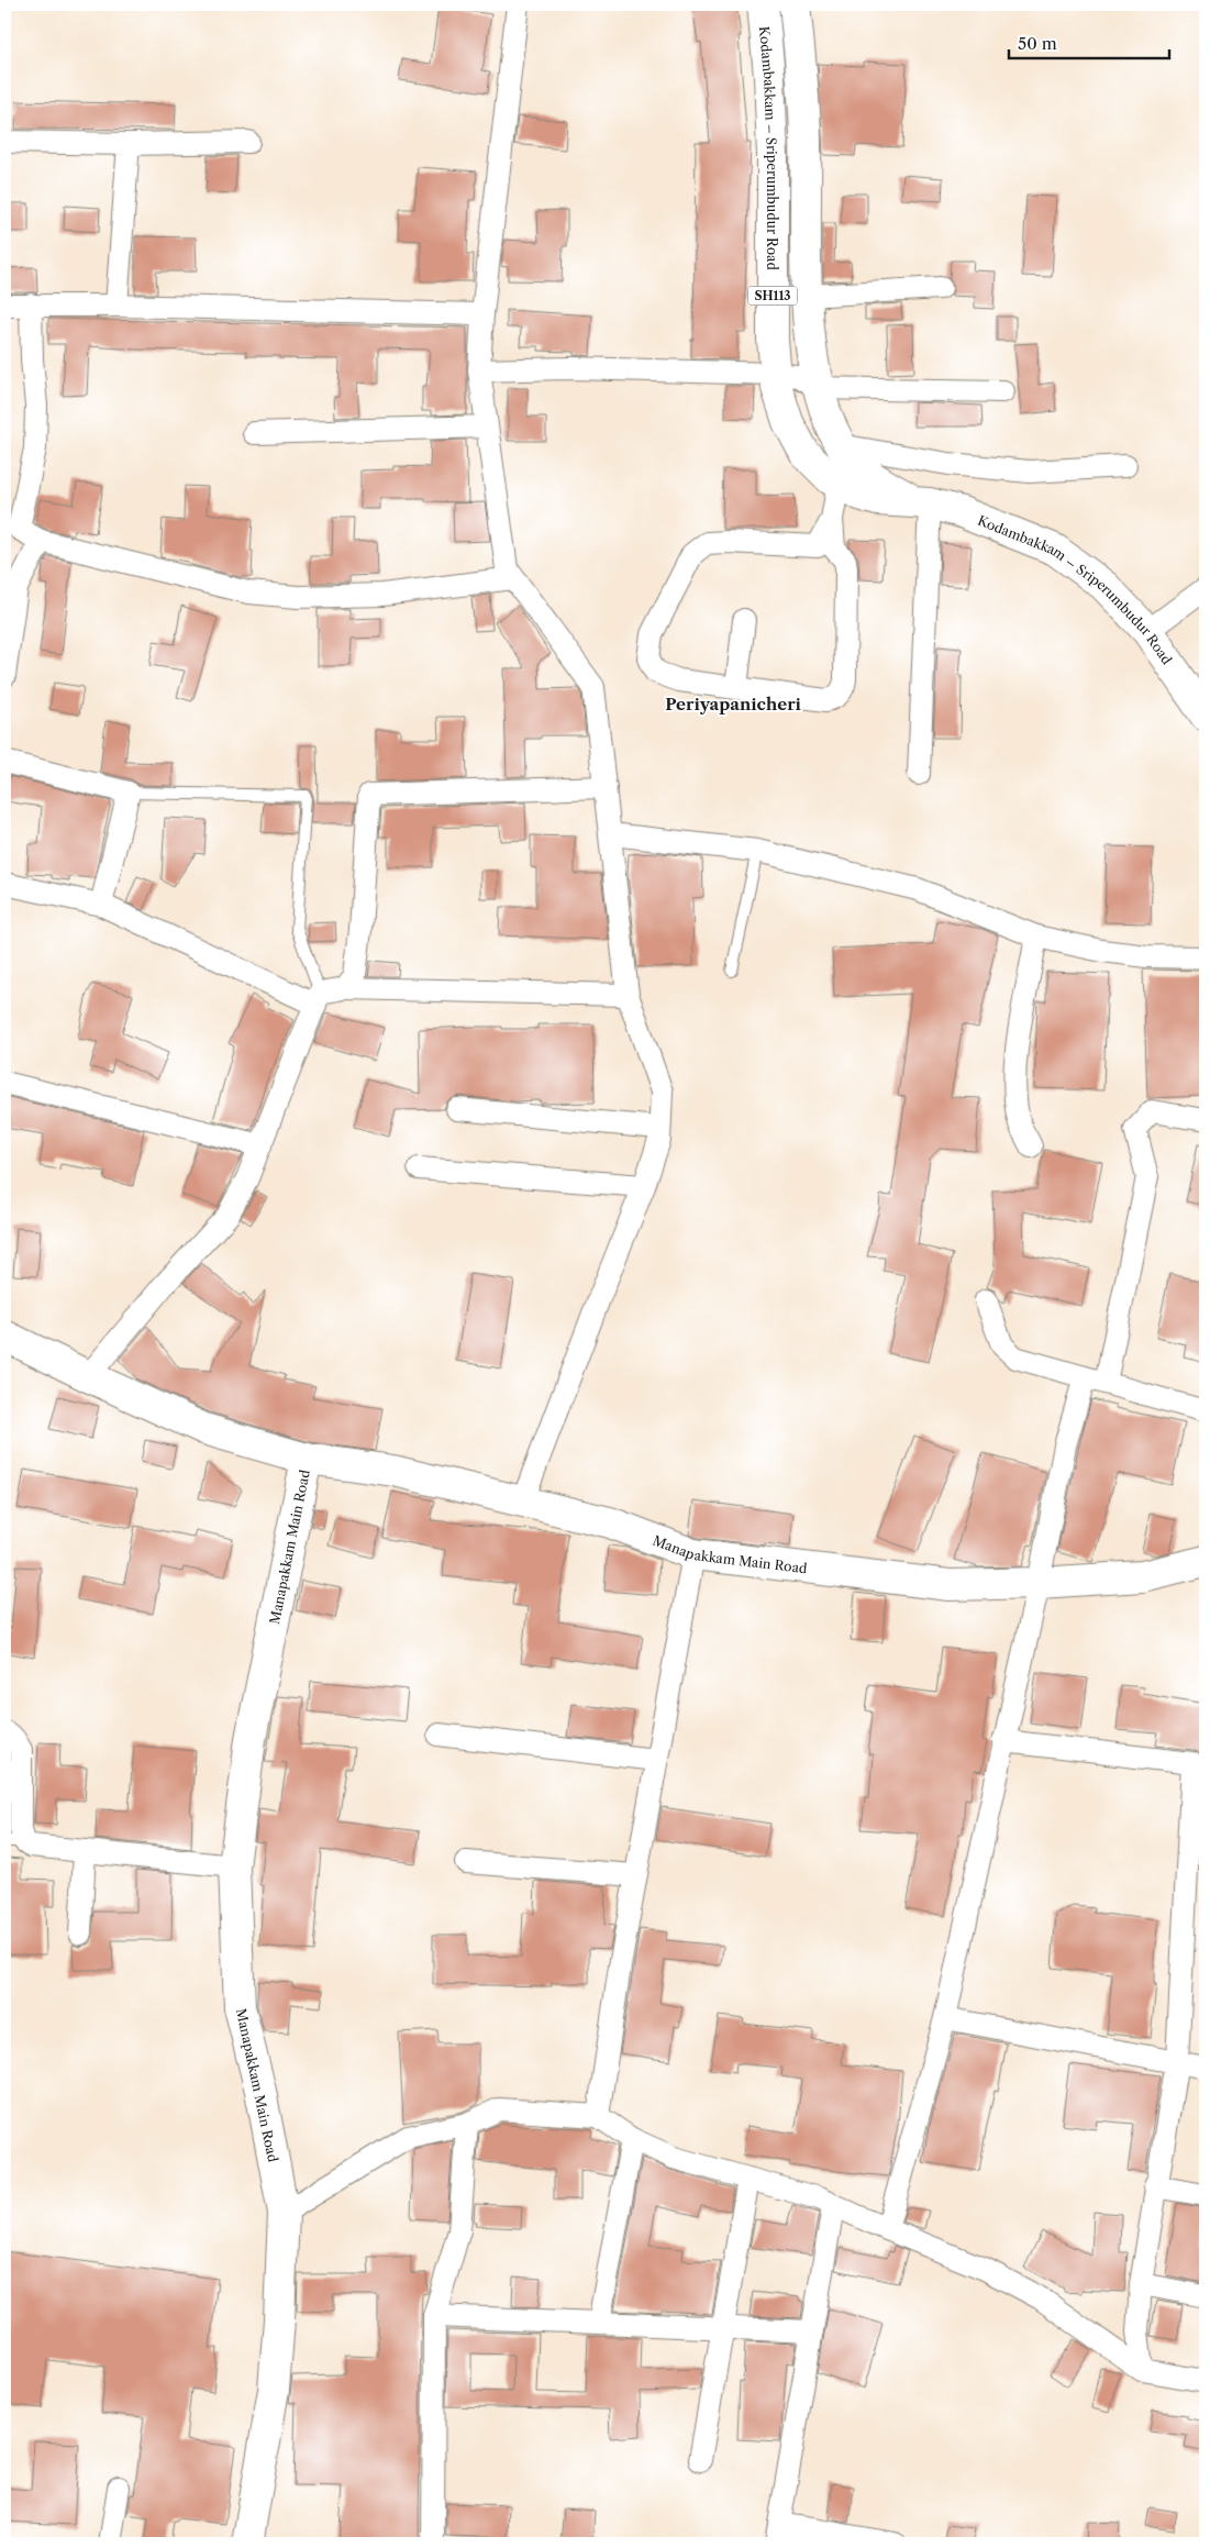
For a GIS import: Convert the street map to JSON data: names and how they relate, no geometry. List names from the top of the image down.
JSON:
{
  "streets": {
    "main road": ["Kodambakkam – Sriperumbudur Road", "SH113", "Manapakkam Main Road"]
  },
  "districts": ["Periyapanicheri"],
  "scale_bar": "50 m"
}
